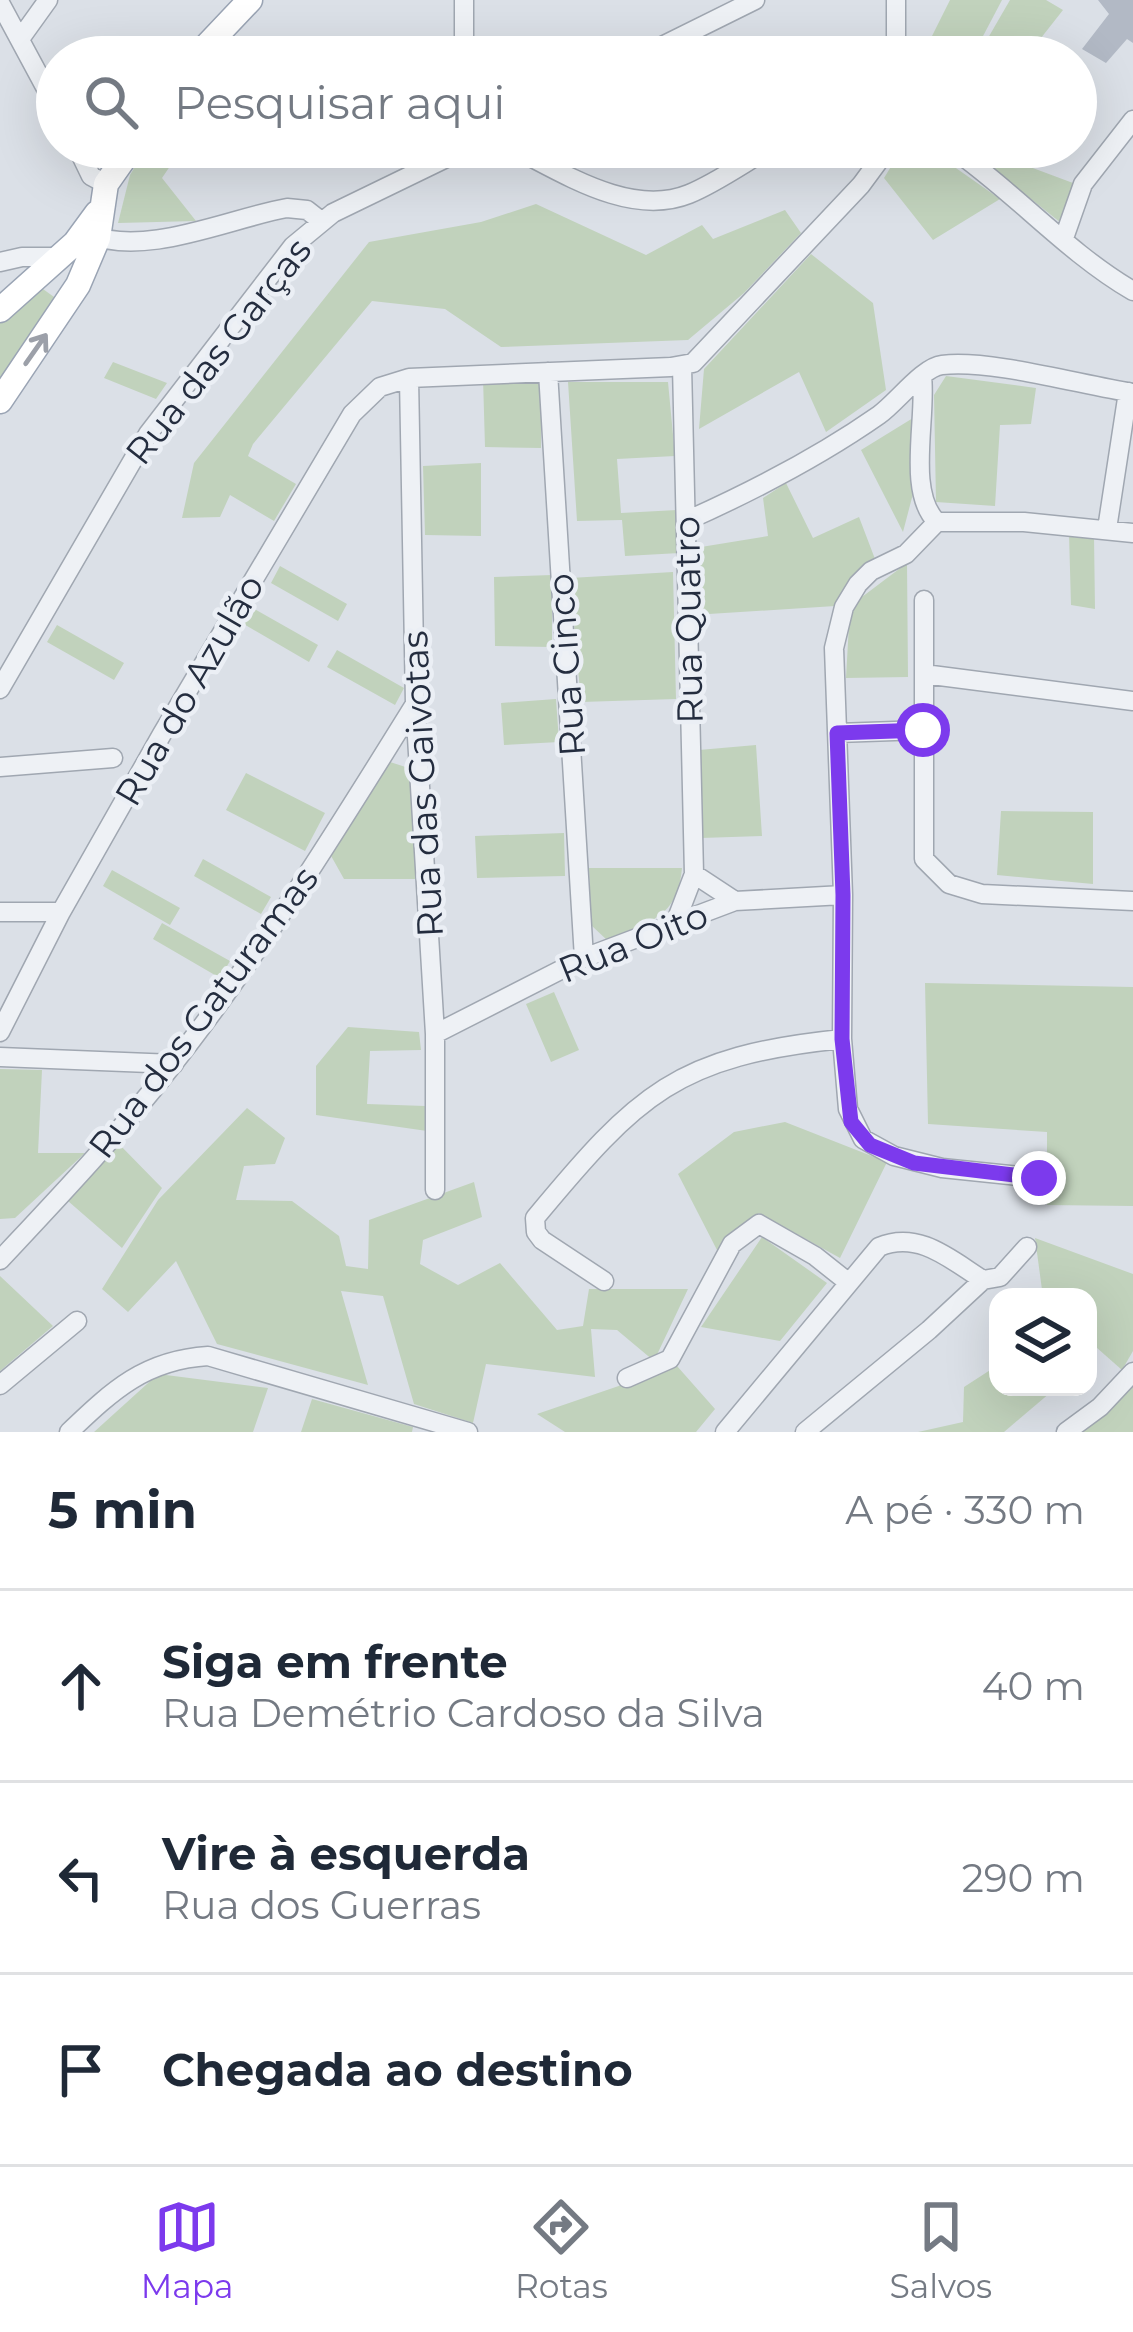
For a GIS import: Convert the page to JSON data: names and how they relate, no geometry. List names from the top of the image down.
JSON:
{
  "streets": {
    "street": [
      "Rua das Garças",
      "Rua Quatro",
      "Rua Cinco",
      "Rua do Azulão",
      "Rua das Gaivotas",
      "Rua Oito",
      "Rua dos Gaturamas"
    ]
  },
  "crossings": [
    ["Rua Quatro", "Rua Oito"],
    ["Rua Cinco", "Rua Oito"],
    ["Rua do Azulão", "Rua das Gaivotas"],
    ["Rua das Gaivotas", "Rua Oito"],
    ["Rua das Gaivotas", "Rua dos Gaturamas"]
  ],
  "page": {
    "search": "Pesquisar aqui",
    "heading": ["5 min", "A pé · 330 m"],
    "list": [
      ["Siga em frente", "Rua Demétrio Cardoso da Silva", "40 m"],
      ["Vire à esquerda", "Rua dos Guerras", "290 m"],
      "Chegada ao destino"
    ],
    "nav": ["Mapa", "Rotas", "Salvos"]
  }
}
